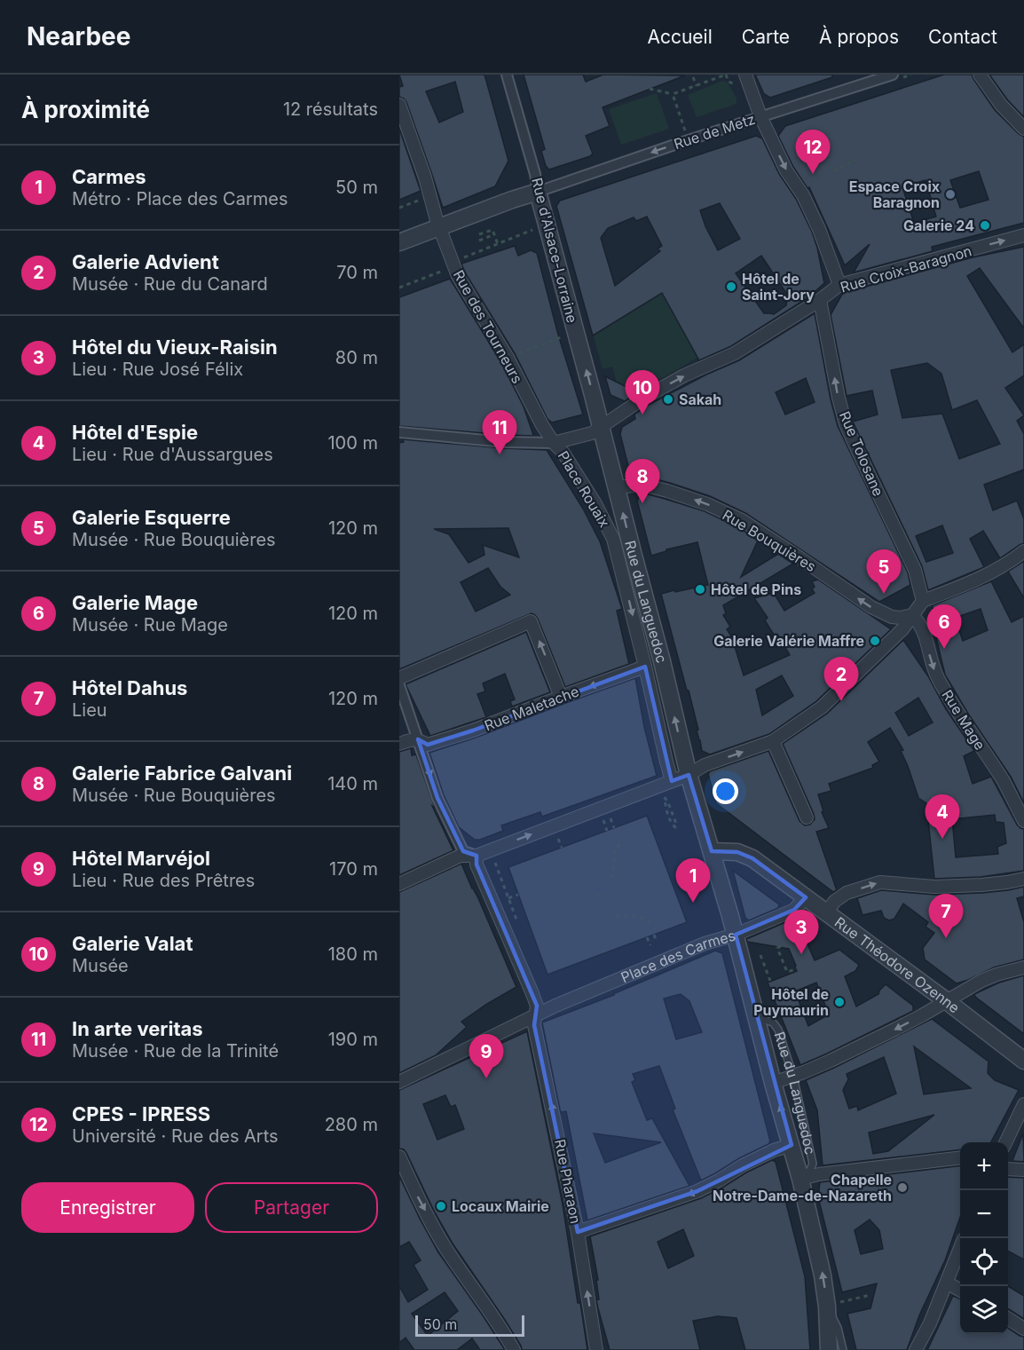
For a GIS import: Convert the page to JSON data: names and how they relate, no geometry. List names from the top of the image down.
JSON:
{
  "streets": {
    "street": [
      "Rue de Metz",
      "Rue d'Alsace-Lorraine",
      "Rue Croix-Baragnon",
      "Rue des Tourneurs",
      "Rue Tolosane",
      "Place Rouaix",
      "Rue Bouquières",
      "Rue du Languedoc",
      "Rue Maletache",
      "Rue Mage",
      "Place des Carmes",
      "Rue Théodore Ozenne",
      "Rue Pharaon"
    ]
  },
  "crossings": [
    ["Rue de Metz", "Rue d'Alsace-Lorraine"],
    ["Rue d'Alsace-Lorraine", "Rue Croix-Baragnon"],
    ["Rue d'Alsace-Lorraine", "Rue du Languedoc"],
    ["Rue Croix-Baragnon", "Rue Tolosane"],
    ["Rue Croix-Baragnon", "Place Rouaix"],
    ["Rue Croix-Baragnon", "Rue du Languedoc"],
    ["Rue des Tourneurs", "Place Rouaix"],
    ["Place Rouaix", "Rue du Languedoc"],
    ["Rue Bouquières", "Rue du Languedoc"],
    ["Rue Bouquières", "Rue Mage"],
    ["Rue du Languedoc", "Rue Maletache"],
    ["Rue du Languedoc", "Place des Carmes"],
    ["Place des Carmes", "Rue Théodore Ozenne"],
    ["Place des Carmes", "Rue Pharaon"]
  ],
  "one_way": [
    "Rue de Metz",
    "Rue Croix-Baragnon",
    "Rue Tolosane",
    "Rue Bouquières",
    "Rue Mage",
    "Rue Pharaon"
  ],
  "places": [
    "Espace Croix Baragnon",
    "Galerie 24",
    "Hôtel de Saint-Jory",
    "Sakah",
    "Hôtel de Pins",
    "Galerie Valérie Maffre",
    "Hôtel de Puymaurin",
    "Chapelle Notre-Dame-de-Nazareth",
    "Locaux Mairie"
  ],
  "scale_bar": "50 m",
  "page": {
    "header": "Nearbee",
    "nav": [
      "Accueil",
      "Carte",
      "À propos",
      "Contact"
    ],
    "heading": ["À proximité", "12 résultats"],
    "pins": [
      "12",
      "10",
      "11",
      "8",
      "5",
      "6",
      "2",
      "4",
      "1",
      "7",
      "3",
      "9"
    ],
    "list": [
      {
        "mark": "1",
        "name": "Carmes",
        "note": "Métro · Place des Carmes",
        "value": "50 m"
      },
      {
        "mark": "2",
        "name": "Galerie Advient",
        "note": "Musée · Rue du Canard",
        "value": "70 m"
      },
      {
        "mark": "3",
        "name": "Hôtel du Vieux-Raisin",
        "note": "Lieu · Rue José Félix",
        "value": "80 m"
      },
      {
        "mark": "4",
        "name": "Hôtel d'Espie",
        "note": "Lieu · Rue d'Aussargues",
        "value": "100 m"
      },
      {
        "mark": "5",
        "name": "Galerie Esquerre",
        "note": "Musée · Rue Bouquières",
        "value": "120 m"
      },
      {
        "mark": "6",
        "name": "Galerie Mage",
        "note": "Musée · Rue Mage",
        "value": "120 m"
      },
      {
        "mark": "7",
        "name": "Hôtel Dahus",
        "note": "Lieu",
        "value": "120 m"
      },
      {
        "mark": "8",
        "name": "Galerie Fabrice Galvani",
        "note": "Musée · Rue Bouquières",
        "value": "140 m"
      },
      {
        "mark": "9",
        "name": "Hôtel Marvéjol",
        "note": "Lieu · Rue des Prêtres",
        "value": "170 m"
      },
      {
        "mark": "10",
        "name": "Galerie Valat",
        "note": "Musée",
        "value": "180 m"
      },
      {
        "mark": "11",
        "name": "In arte veritas",
        "note": "Musée · Rue de la Trinité",
        "value": "190 m"
      },
      {
        "mark": "12",
        "name": "CPES - IPRESS",
        "note": "Université · Rue des Arts",
        "value": "280 m"
      }
    ],
    "map_buttons": ["+", "−"],
    "buttons": ["Enregistrer", "Partager"],
    "scale": "50 m"
  }
}
